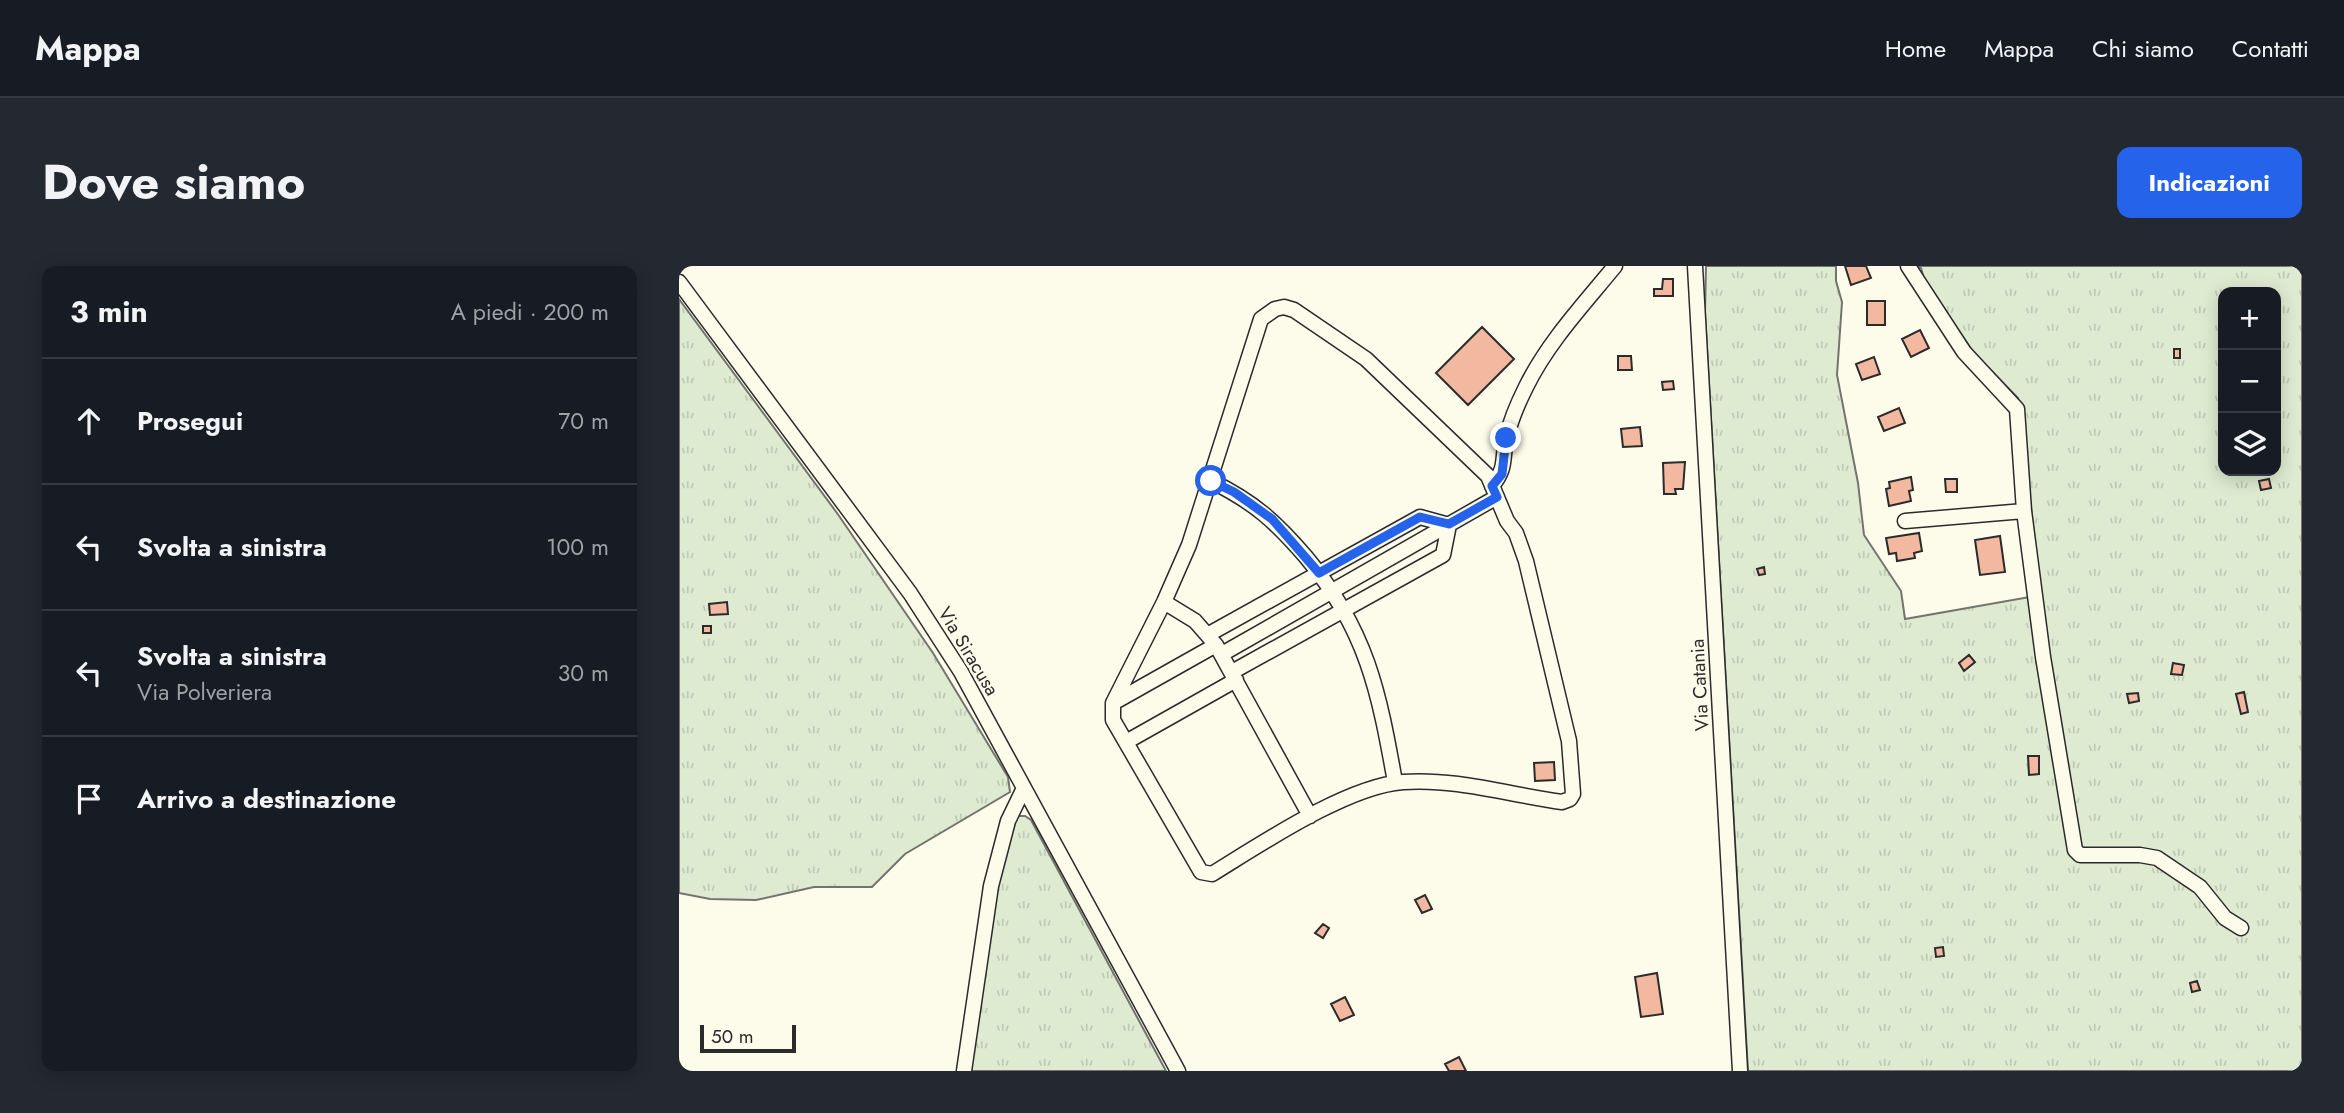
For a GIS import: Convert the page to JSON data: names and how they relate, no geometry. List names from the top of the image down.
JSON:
{
  "streets": {
    "street": ["Via Siracusa", "Via Catania"]
  },
  "scale_bar": "50 m",
  "page": {
    "header": "Mappa",
    "nav": [
      "Home",
      "Mappa",
      "Chi siamo",
      "Contatti"
    ],
    "title": "Dove siamo",
    "buttons": "Indicazioni",
    "heading": ["3 min", "A piedi · 200 m"],
    "map_buttons": ["+", "−"],
    "list": [
      ["Prosegui", "70 m"],
      ["Svolta a sinistra", "100 m"],
      ["Svolta a sinistra", "Via Polveriera", "30 m"],
      "Arrivo a destinazione"
    ],
    "scale": "50 m"
  }
}
